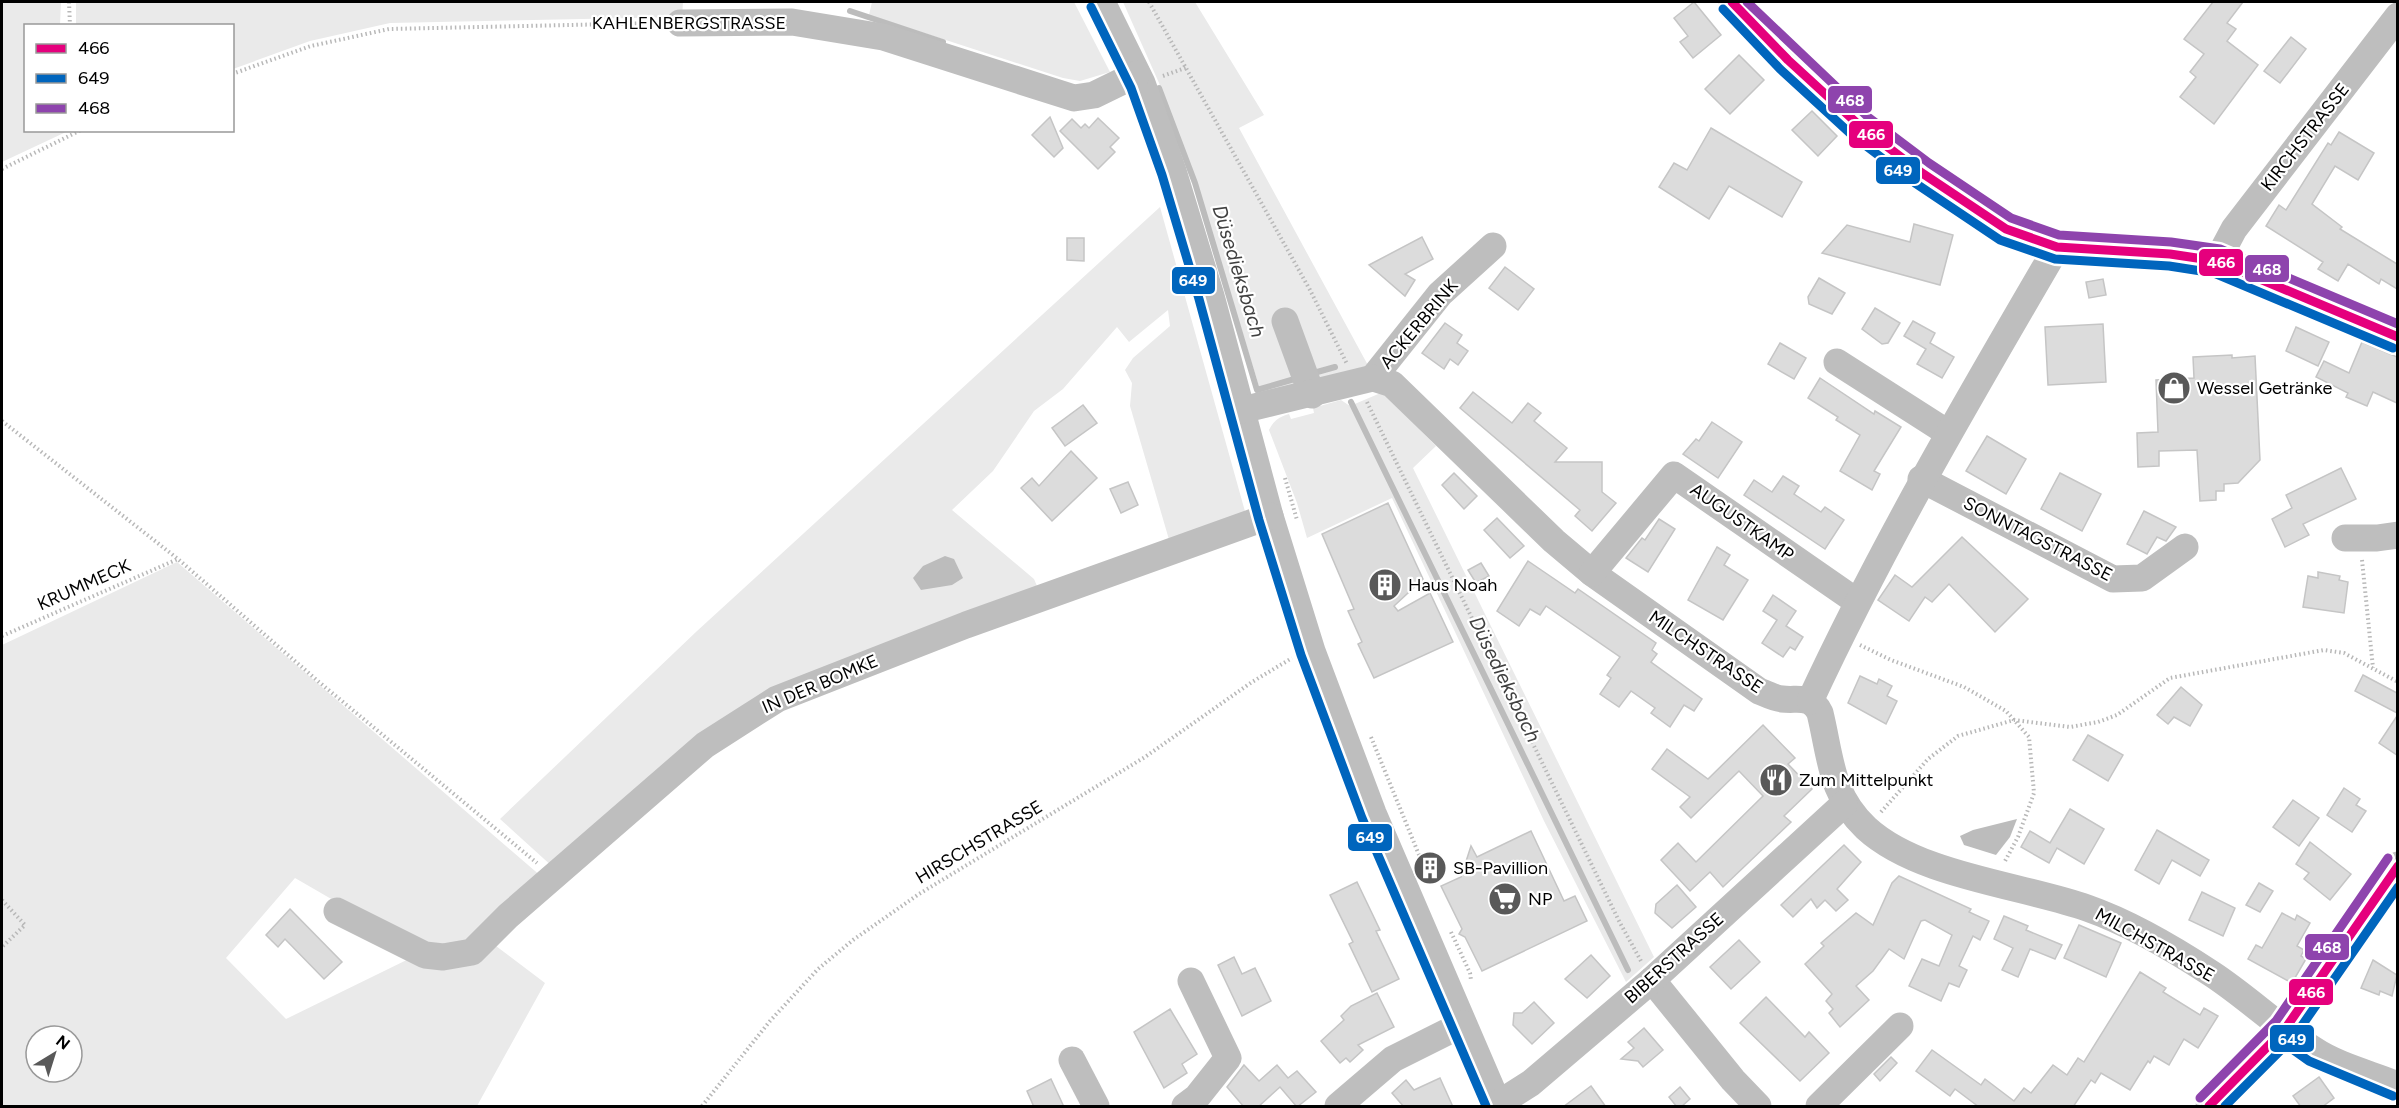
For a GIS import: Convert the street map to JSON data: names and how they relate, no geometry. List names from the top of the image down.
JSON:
{
  "streets": {
    "street": [
      "KAHLENBERGSTRASSE",
      "KIRCHSTRASSE",
      "ACKERBRINK",
      "AUGUSTKAMP",
      "SONNTAGSTRASSE",
      "MILCHSTRASSE",
      "IN DER BOMKE",
      "BIBERSTRASSE"
    ],
    "path": ["KRUMMECK", "HIRSCHSTRASSE"]
  },
  "crossings": [
    ["ACKERBRINK", "MILCHSTRASSE"],
    ["AUGUSTKAMP", "MILCHSTRASSE"],
    ["MILCHSTRASSE", "BIBERSTRASSE"]
  ],
  "water": ["Düsedieksbach"],
  "places": {
    "shop": ["Wessel Getränke"],
    "building": ["Haus Noah", "SB-Pavillion"],
    "restaurant": ["Zum Mittelpunkt"],
    "supermarket": ["NP"]
  },
  "lines": ["transit line 466", "transit line 468", "transit line 649"],
  "legend": ["466", "649", "468"],
  "north": "top right"
}
